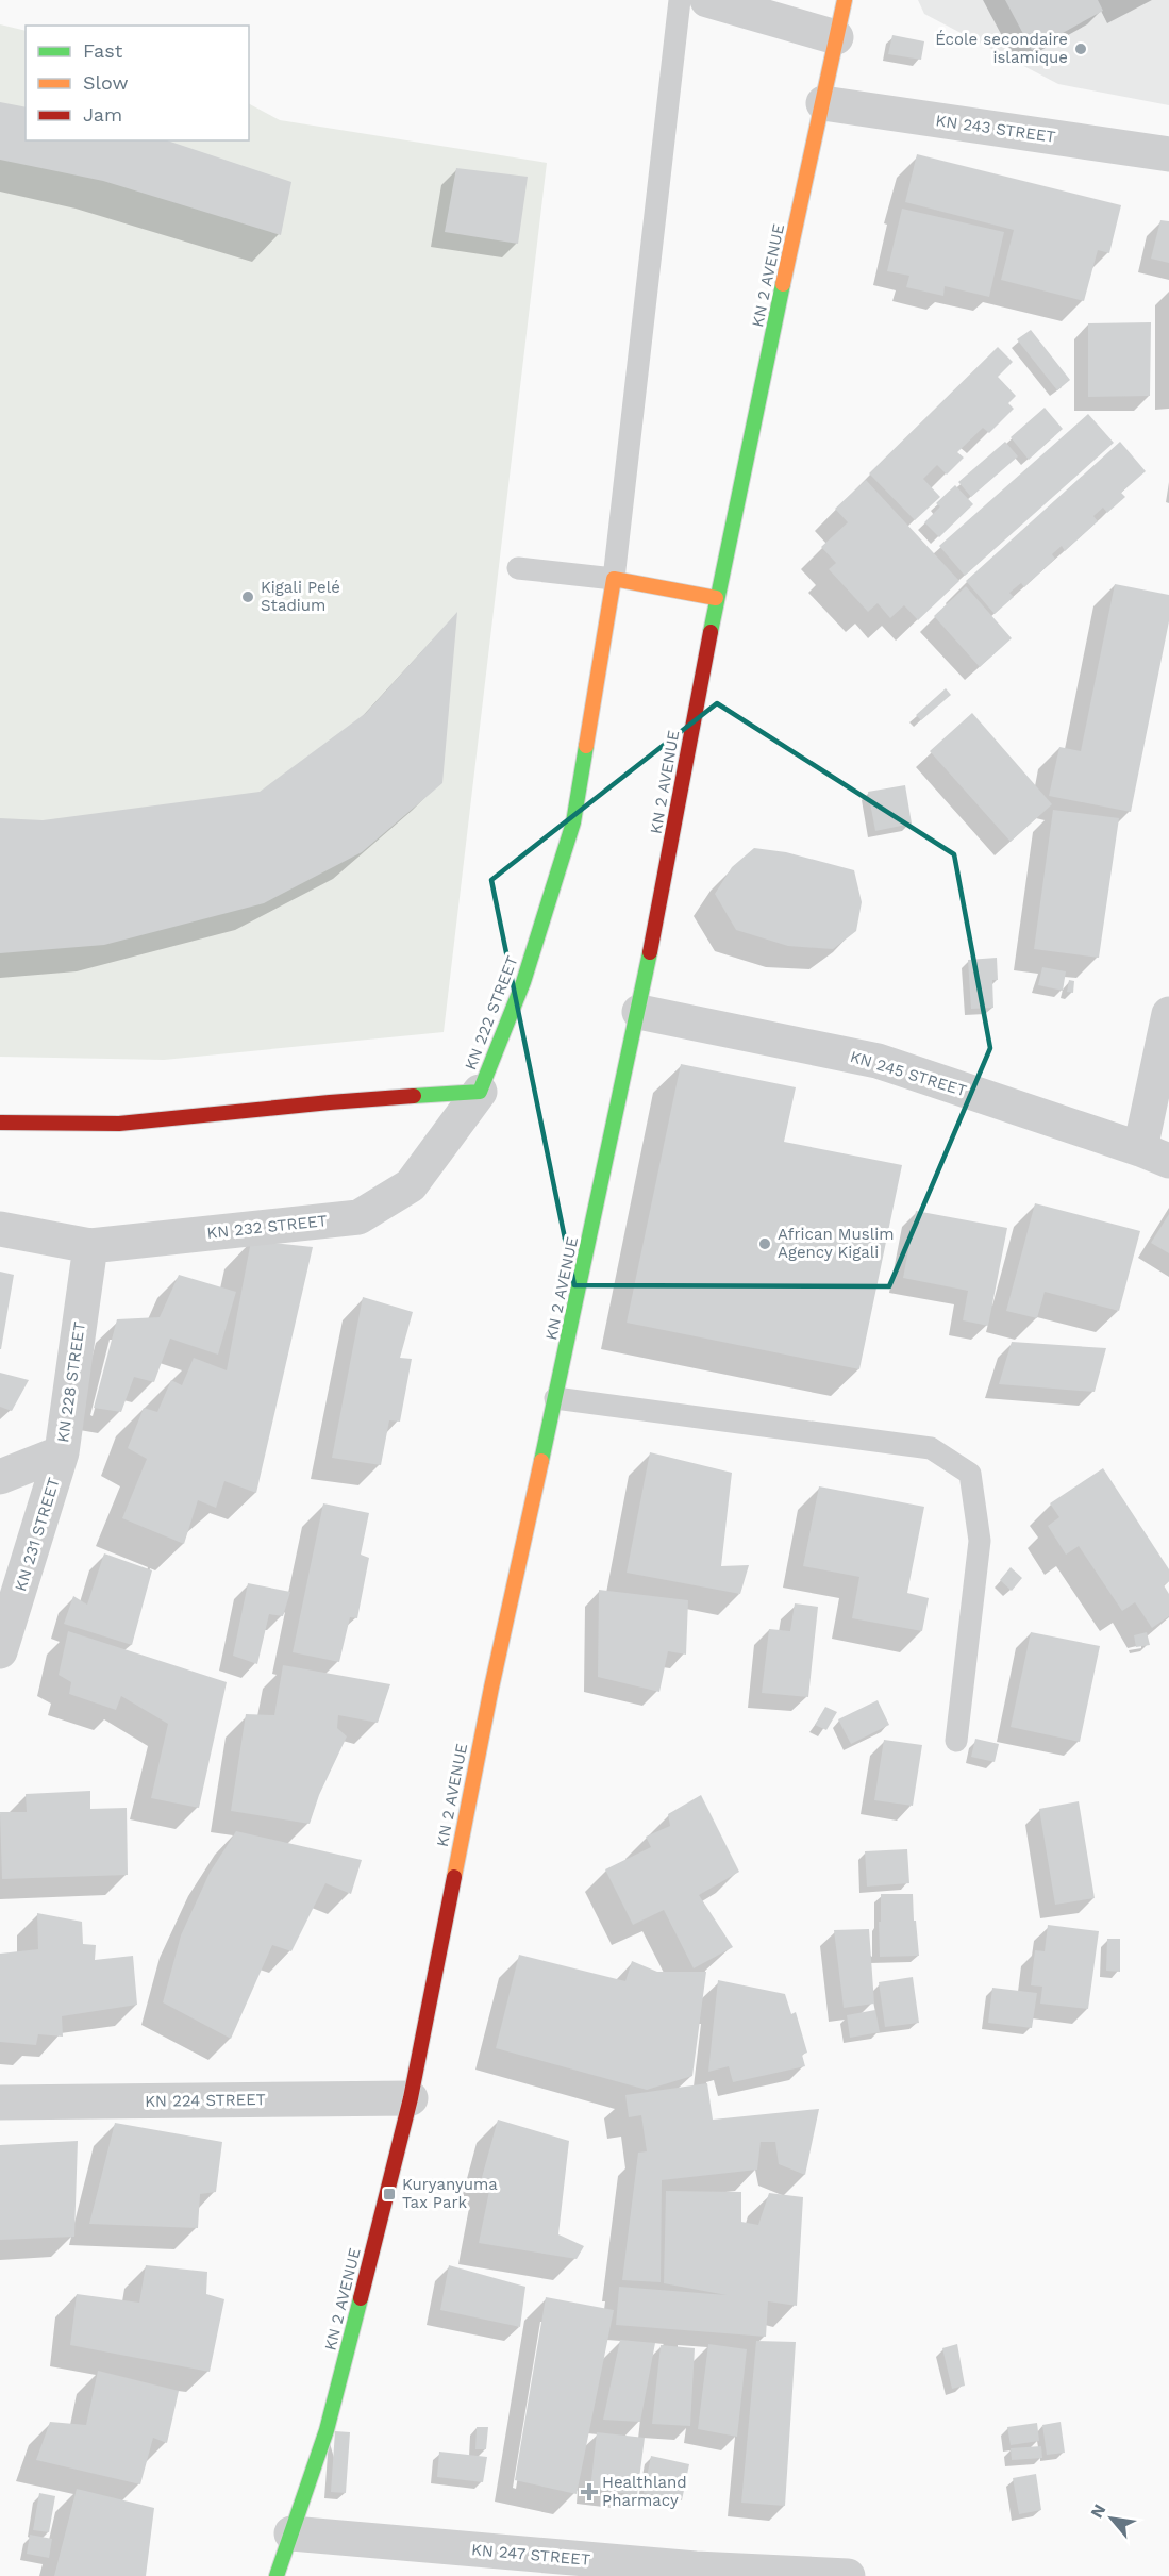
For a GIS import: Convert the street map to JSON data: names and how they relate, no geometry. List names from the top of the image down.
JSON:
{
  "streets": {
    "main road": ["KN 2 AVENUE", "KN 222 STREET"],
    "street": [
      "KN 243 STREET",
      "KN 245 STREET",
      "KN 232 STREET",
      "KN 228 STREET",
      "KN 231 STREET",
      "KN 224 STREET",
      "KN 247 STREET"
    ]
  },
  "crossings": [
    ["KN 243 STREET", "KN 2 AVENUE"],
    ["KN 2 AVENUE", "KN 245 STREET"],
    ["KN 2 AVENUE", "KN 224 STREET"],
    ["KN 2 AVENUE", "KN 247 STREET"],
    ["KN 222 STREET", "KN 232 STREET"],
    ["KN 232 STREET", "KN 228 STREET"],
    ["KN 228 STREET", "KN 231 STREET"]
  ],
  "places": {
    "other": ["École secondaire islamique", "Kigali Pelé Stadium", "African Muslim Agency Kigali"],
    "transit": ["Kuryanyuma Tax Park"],
    "health": ["Healthland Pharmacy"]
  },
  "legend": ["Fast", "Slow", "Jam"],
  "north": "top left"
}
